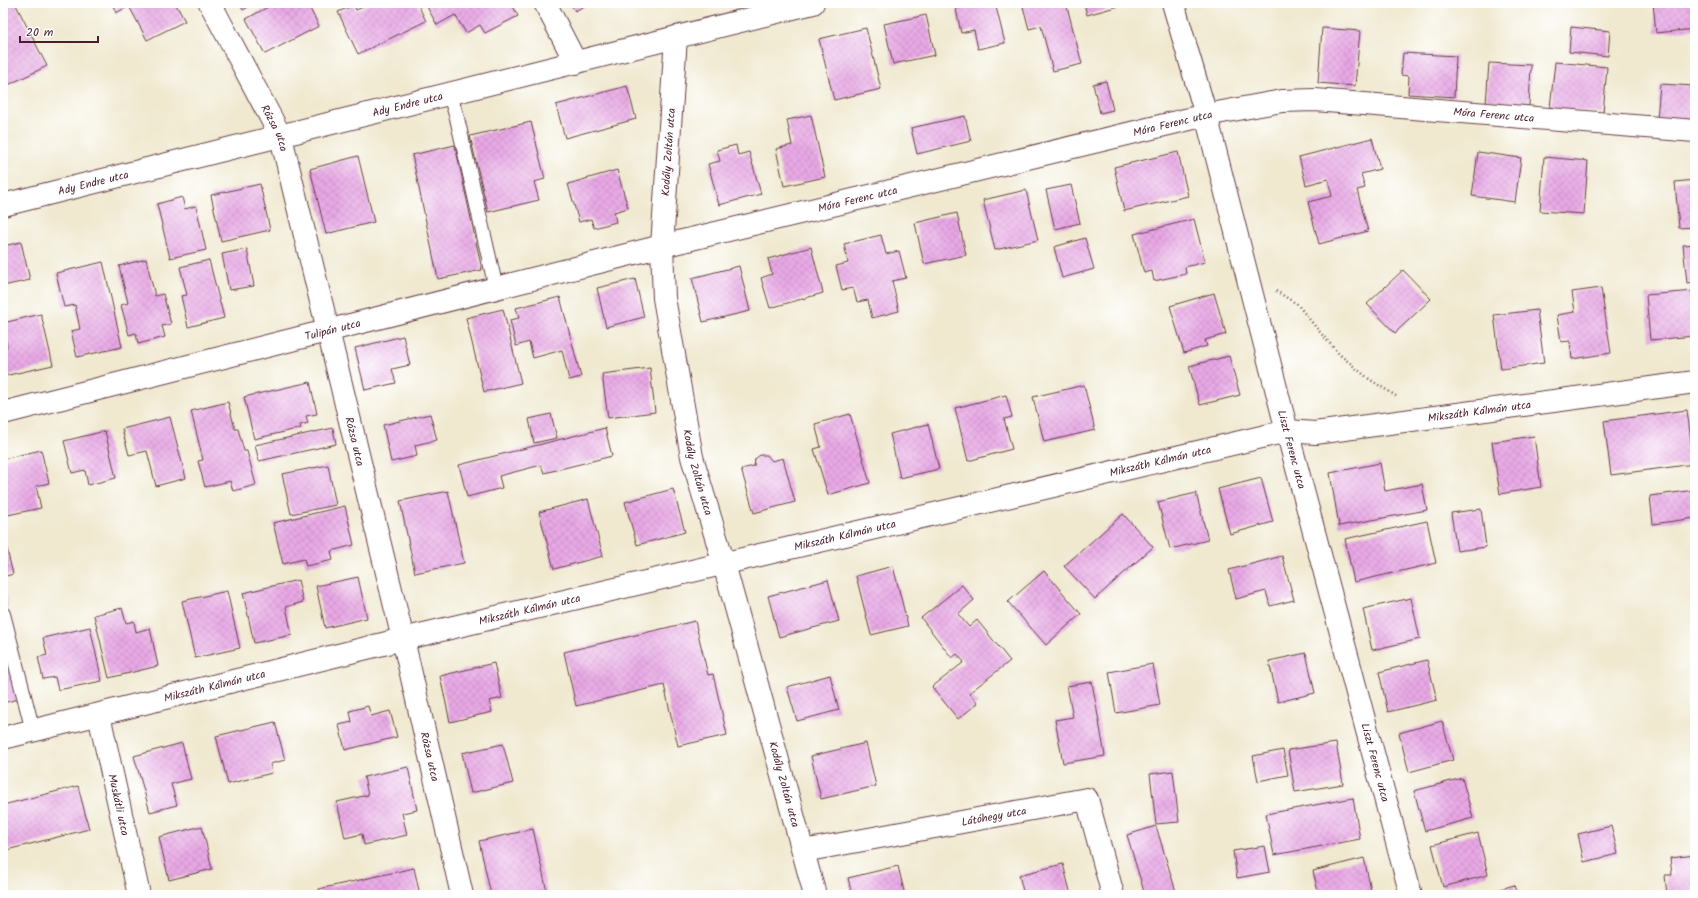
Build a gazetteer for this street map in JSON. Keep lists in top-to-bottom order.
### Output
{
  "streets": {
    "street": [
      "Ady Endre utca",
      "Móra Ferenc utca",
      "Rózsa utca",
      "Kodály Zoltán utca",
      "Tulipán utca",
      "Mikszáth Kálmán utca",
      "Liszt Ferenc utca",
      "Muskátli utca",
      "Látóhegy utca"
    ]
  },
  "crossings": [
    ["Ady Endre utca", "Rózsa utca"],
    ["Ady Endre utca", "Kodály Zoltán utca"],
    ["Móra Ferenc utca", "Kodály Zoltán utca"],
    ["Móra Ferenc utca", "Tulipán utca"],
    ["Móra Ferenc utca", "Liszt Ferenc utca"],
    ["Rózsa utca", "Tulipán utca"],
    ["Rózsa utca", "Mikszáth Kálmán utca"],
    ["Kodály Zoltán utca", "Tulipán utca"],
    ["Kodály Zoltán utca", "Mikszáth Kálmán utca"],
    ["Kodály Zoltán utca", "Látóhegy utca"],
    ["Mikszáth Kálmán utca", "Liszt Ferenc utca"],
    ["Mikszáth Kálmán utca", "Muskátli utca"]
  ],
  "scale_bar": "20 m"
}
